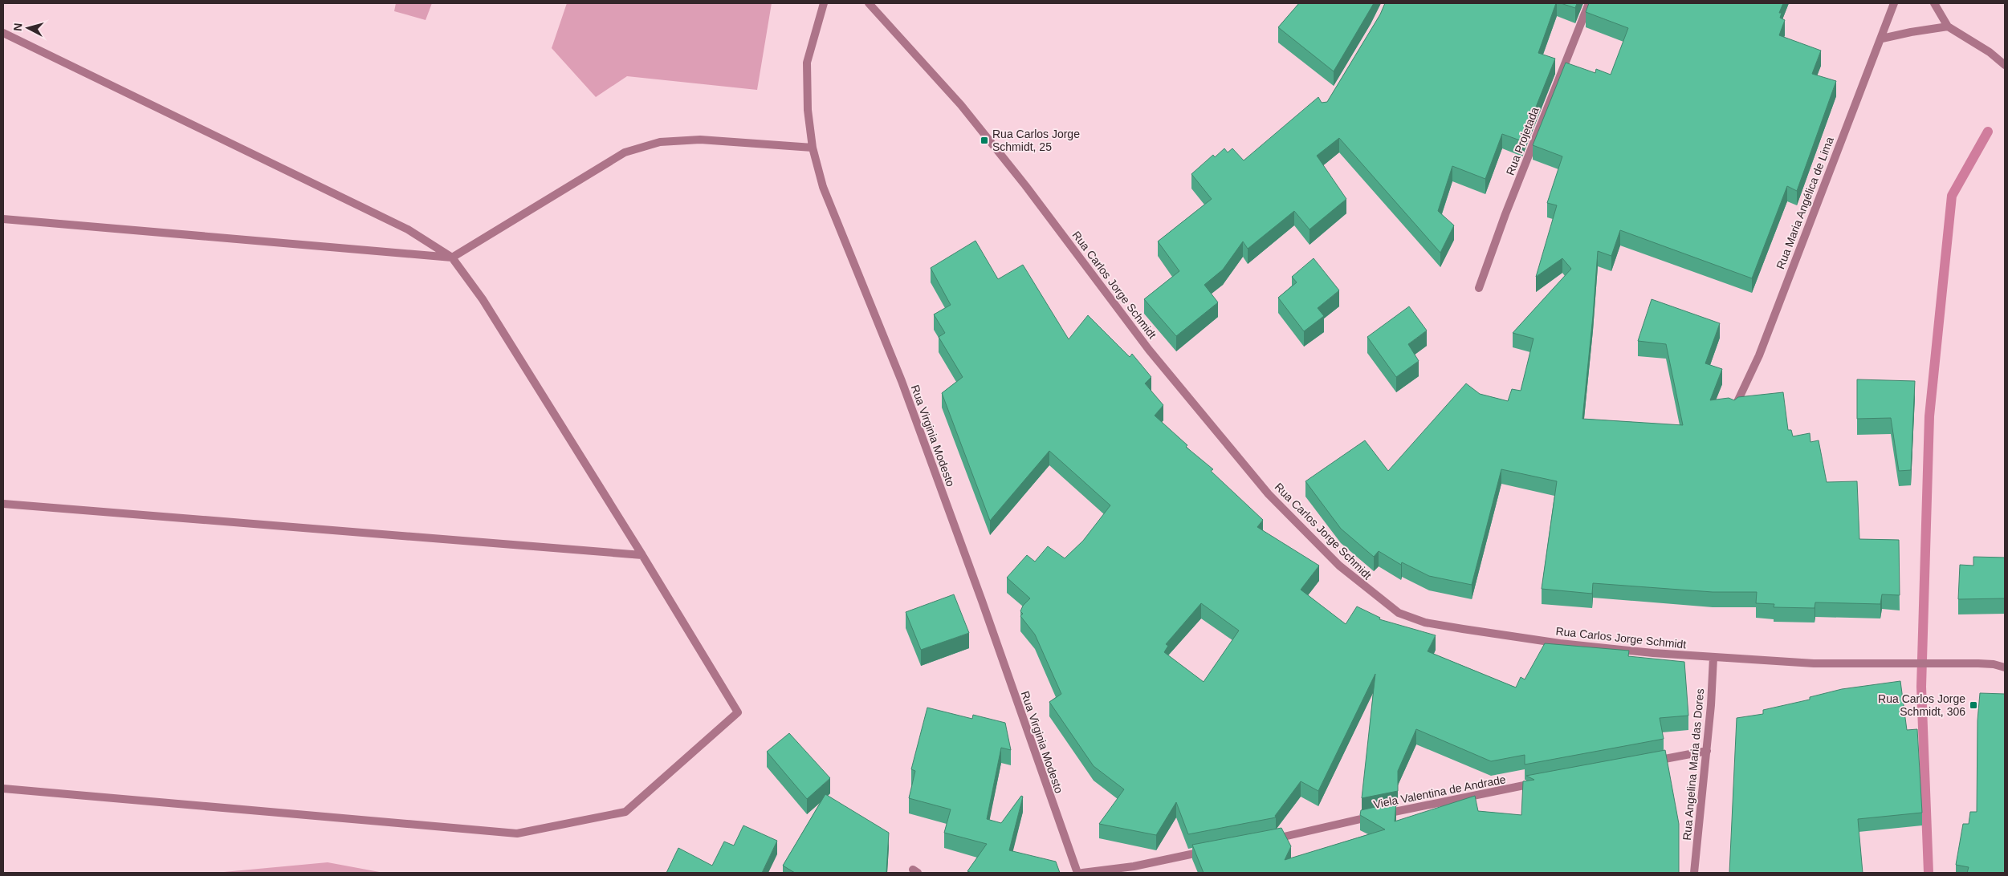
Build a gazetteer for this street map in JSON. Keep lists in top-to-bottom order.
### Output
{
  "streets": {
    "street": [
      "Rua Projetada",
      "Rua Maria Angélica de Lima",
      "Rua Carlos Jorge Schmidt",
      "Rua Virginia Modesto",
      "Rua Angelina Maria das Dores",
      "Viela Valentina de Andrade"
    ]
  },
  "crossings": [
    ["Rua Carlos Jorge Schmidt", "Rua Angelina Maria das Dores"]
  ],
  "places": {
    "transit": ["Rua Carlos Jorge Schmidt, 25", "Rua Carlos Jorge Schmidt, 306"]
  },
  "north": "left"
}
